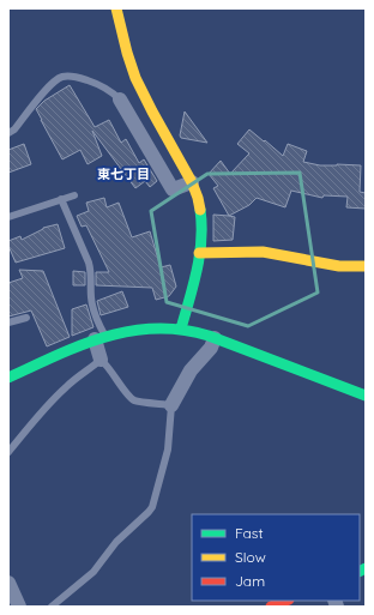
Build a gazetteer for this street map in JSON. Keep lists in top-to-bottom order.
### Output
{
  "districts": ["東七丁目"],
  "legend": ["Fast", "Slow", "Jam"]
}
